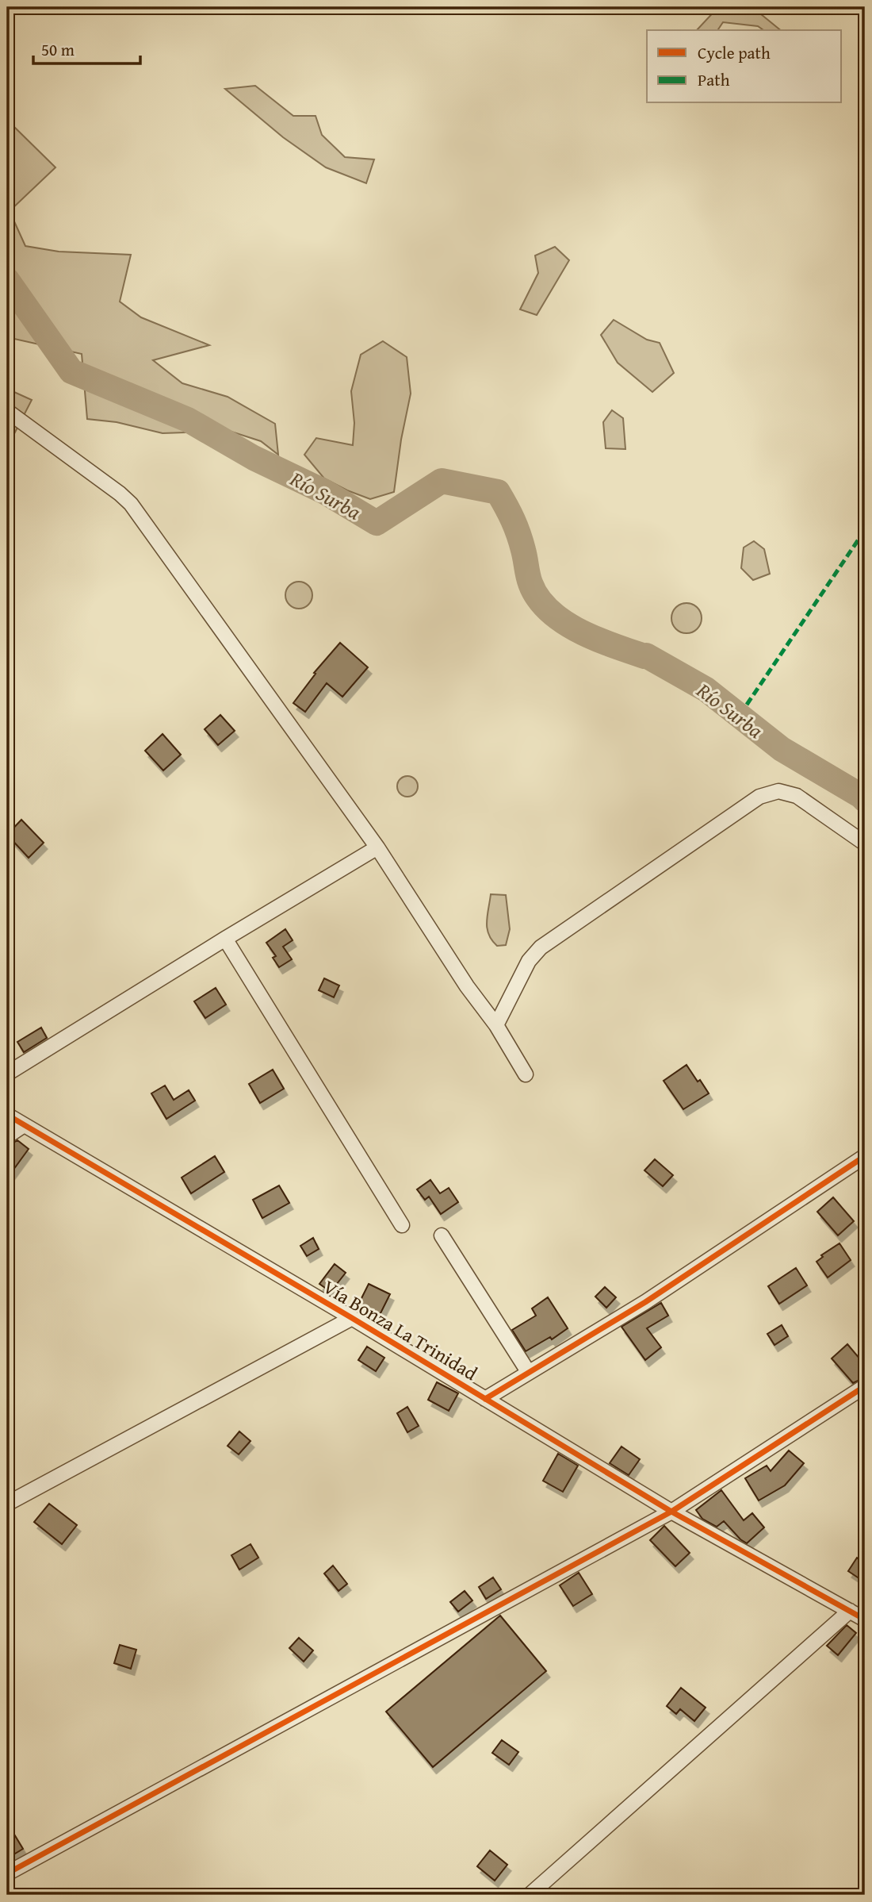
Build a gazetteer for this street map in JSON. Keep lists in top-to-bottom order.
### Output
{
  "streets": {
    "street": ["Vía Bonza La Trinidad"]
  },
  "water": ["Río Surba"],
  "legend": ["Cycle path", "Path"],
  "scale_bar": "50 m"
}
